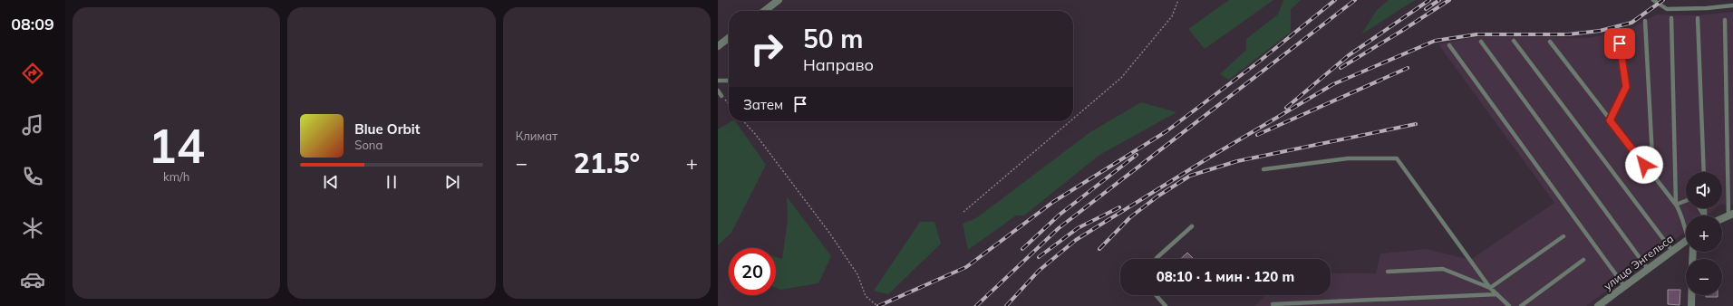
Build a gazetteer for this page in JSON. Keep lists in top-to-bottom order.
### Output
{
  "streets": {
    "street": ["улица Энгельса"]
  },
  "page": {
    "tabs": "08:09",
    "tile": [
      ["14", "km/h"],
      "Климат"
    ],
    "turn": ["50 m", "Направо"],
    "then": "Затем",
    "song": ["Blue Orbit", "Sona"],
    "heat": ["−", "21.5°", "+"],
    "map_buttons": ["+", "−"],
    "limit": "20",
    "trip": "08:10 · 1 мин · 120 m"
  }
}
